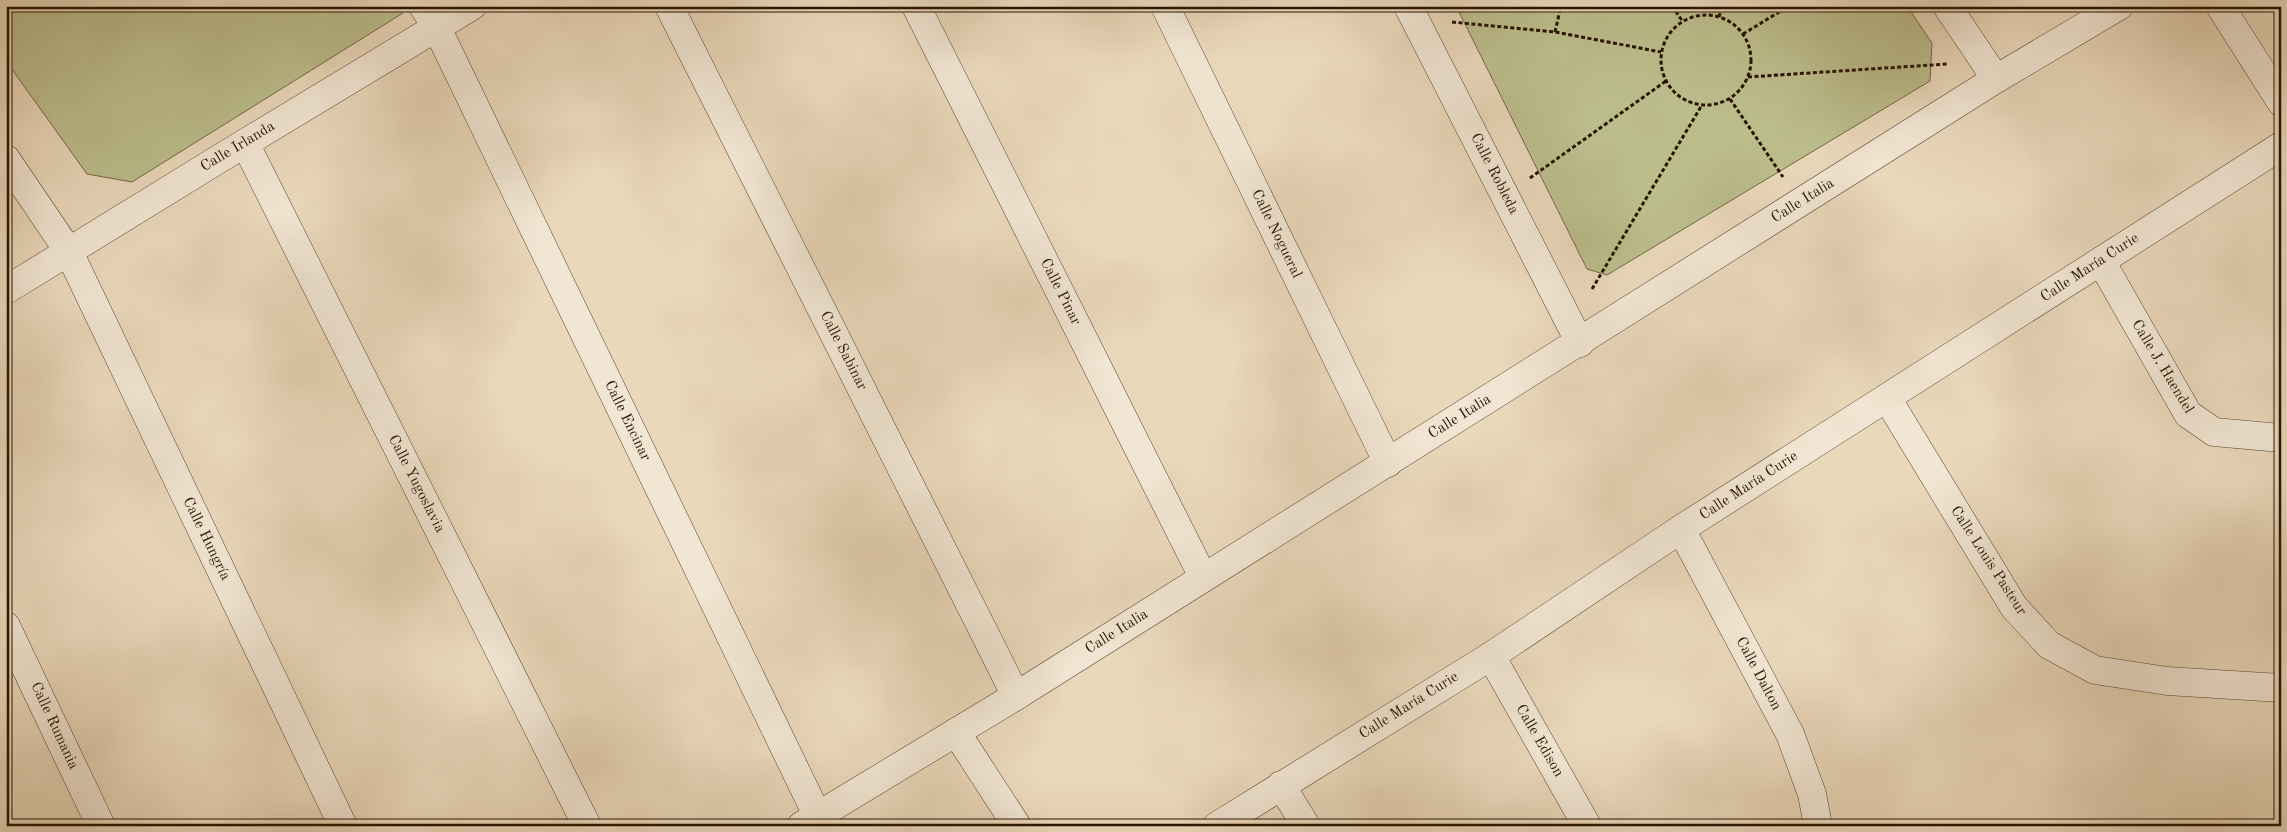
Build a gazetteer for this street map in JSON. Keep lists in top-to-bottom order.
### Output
{
  "streets": {
    "street": [
      "Calle Irlanda",
      "Calle Robleda",
      "Calle Italia",
      "Calle Nogueral",
      "Calle María Curie",
      "Calle Pinar",
      "Calle Sabinar",
      "Calle J. Haendel",
      "Calle Encinar",
      "Calle Yugoslavia",
      "Calle Hungría",
      "Calle Louis Pasteur",
      "Calle Dalton",
      "Calle Rumania",
      "Calle Edison"
    ]
  },
  "crossings": [
    ["Calle Irlanda", "Calle Encinar"],
    ["Calle Irlanda", "Calle Yugoslavia"],
    ["Calle Irlanda", "Calle Hungría"],
    ["Calle Robleda", "Calle Italia"],
    ["Calle Italia", "Calle Nogueral"],
    ["Calle Italia", "Calle Pinar"],
    ["Calle Italia", "Calle Sabinar"],
    ["Calle Italia", "Calle Encinar"],
    ["Calle María Curie", "Calle J. Haendel"],
    ["Calle María Curie", "Calle Louis Pasteur"],
    ["Calle María Curie", "Calle Dalton"],
    ["Calle María Curie", "Calle Edison"]
  ]
}
